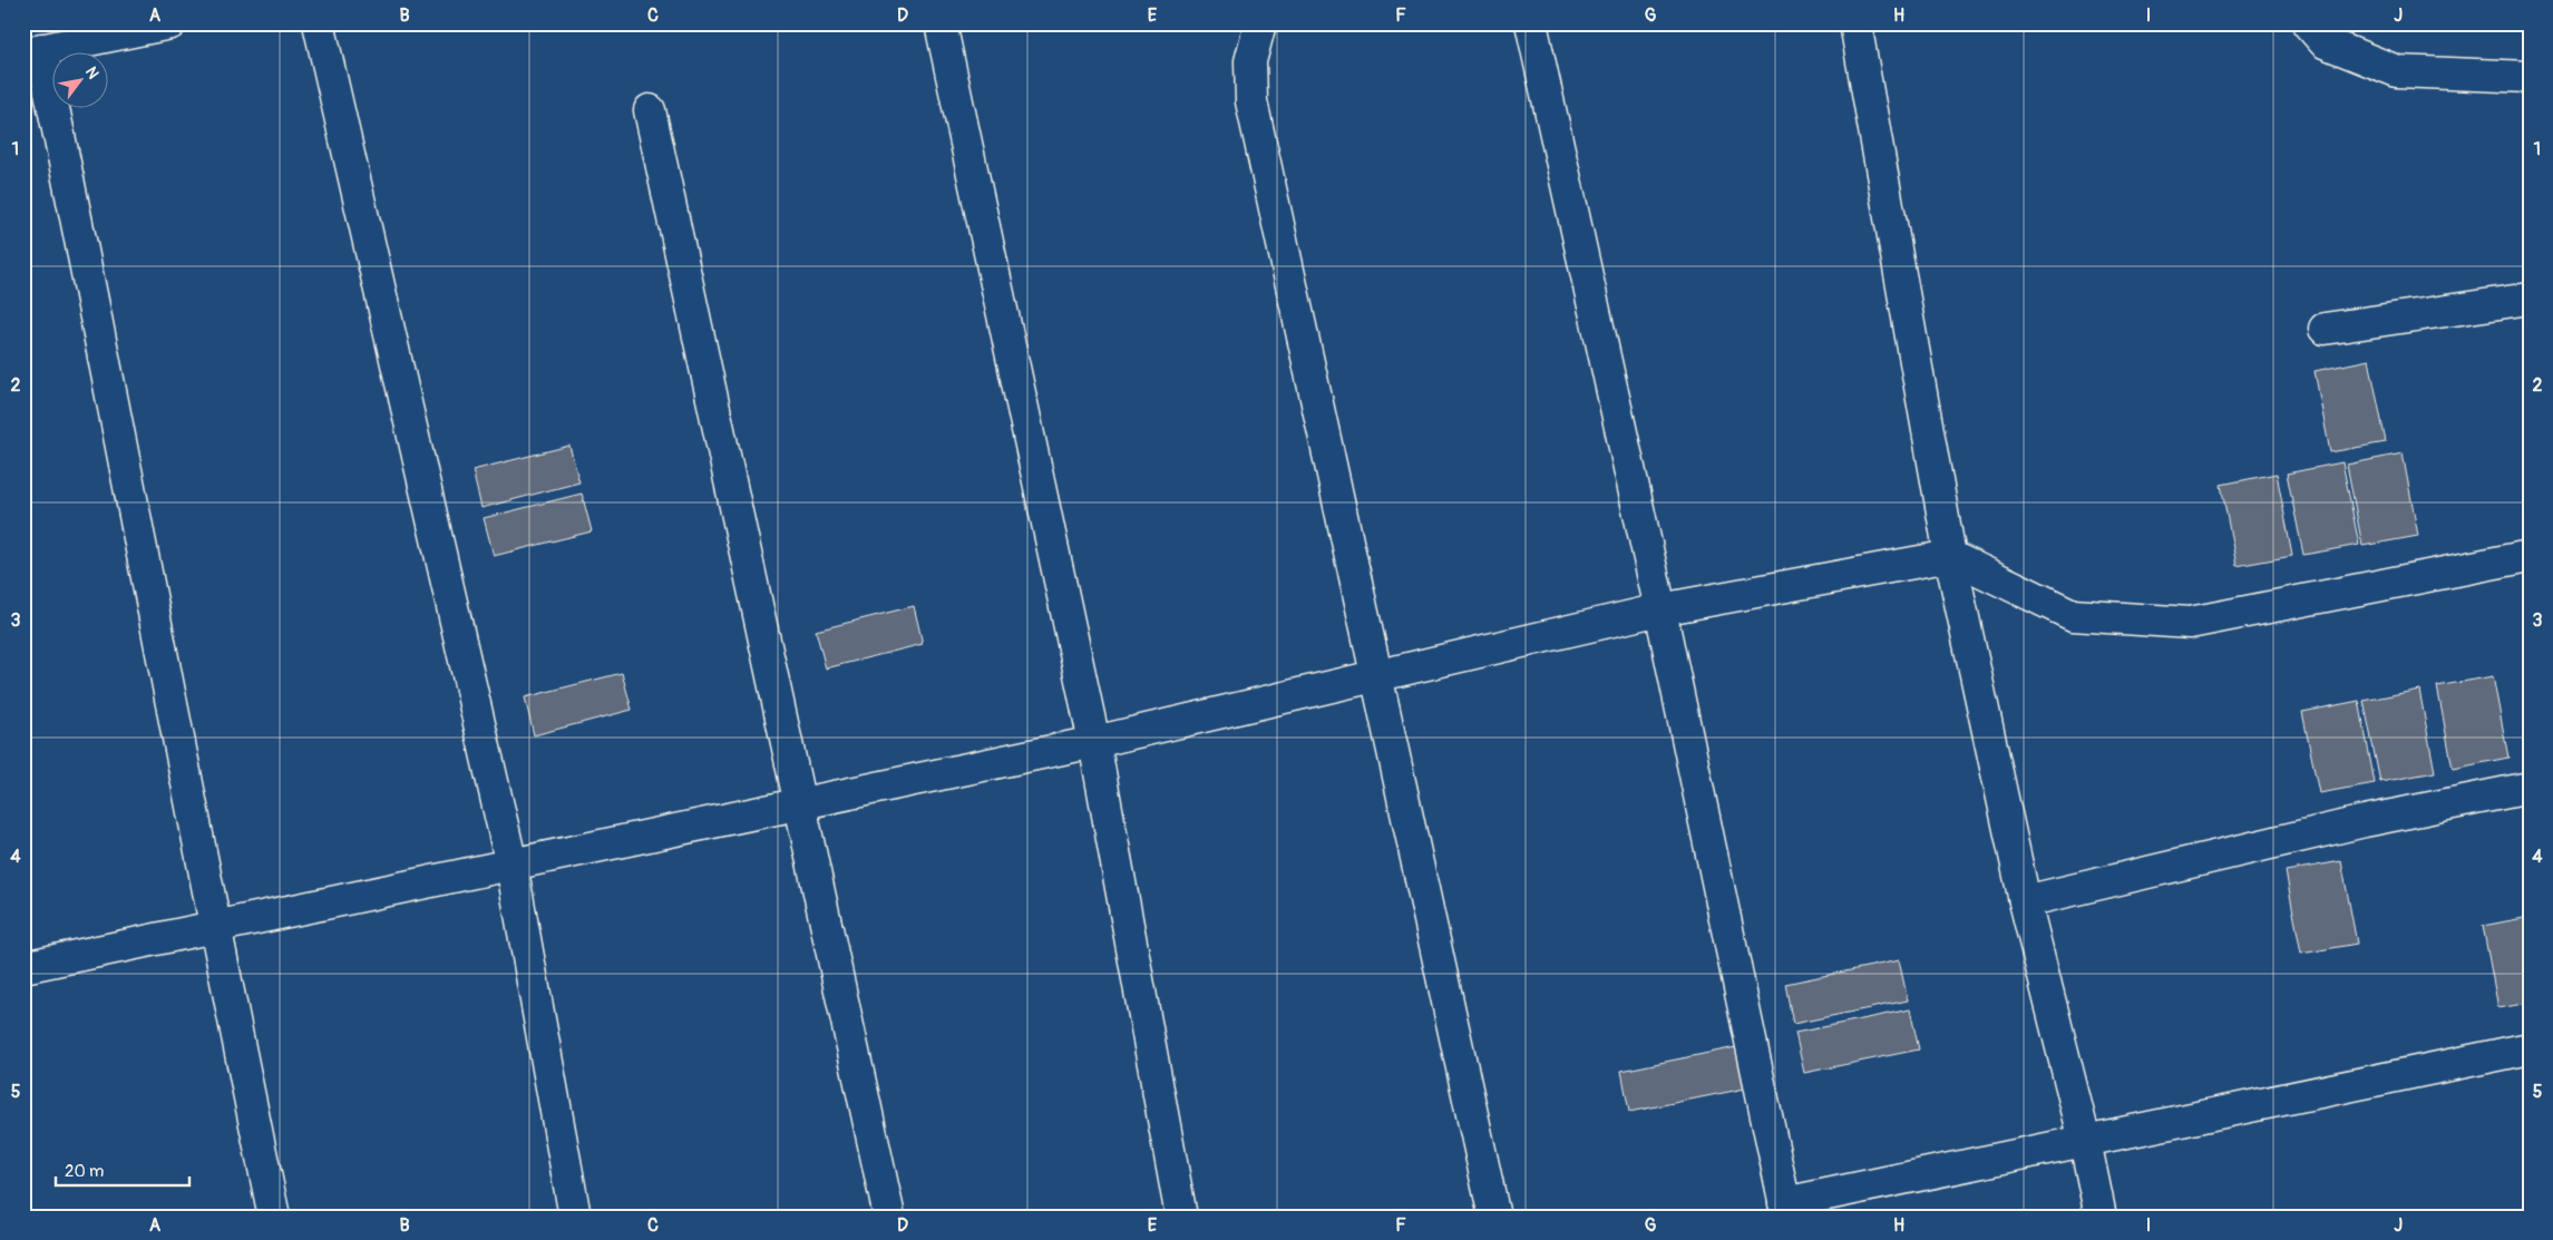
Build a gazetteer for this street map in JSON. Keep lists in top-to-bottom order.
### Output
{
  "scale_bar": "20 m",
  "north": "top right",
  "grid": {
    "columns": [
      "A",
      "B",
      "C",
      "D",
      "E",
      "F",
      "G",
      "H",
      "I",
      "J"
    ],
    "rows": [
      "1",
      "2",
      "3",
      "4",
      "5"
    ]
  }
}
